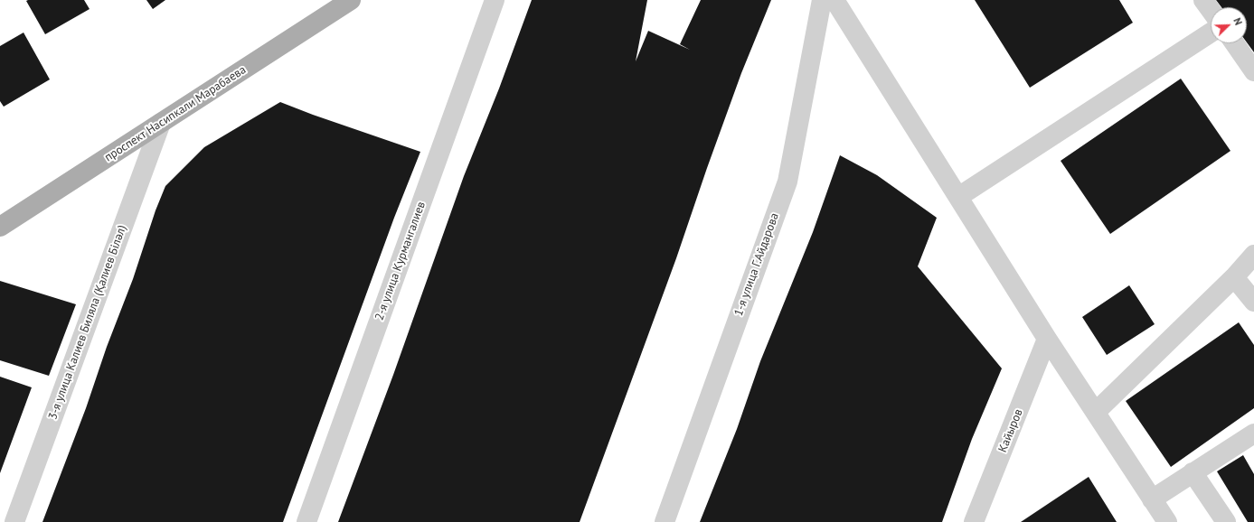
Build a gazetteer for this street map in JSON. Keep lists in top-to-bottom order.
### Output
{
  "streets": {
    "main road": ["проспект Насипкали Марабаева"],
    "street": [
      "2-я улица Курмангалиев",
      "1-я улица Г.Айдарова",
      "3-я улица Калиев Биляла (Қалиев Біләл)",
      "Кайыров"
    ]
  },
  "crossings": [
    ["проспект Насипкали Марабаева", "3-я улица Калиев Биляла (Қалиев Біләл)"]
  ],
  "north": "top right"
}
